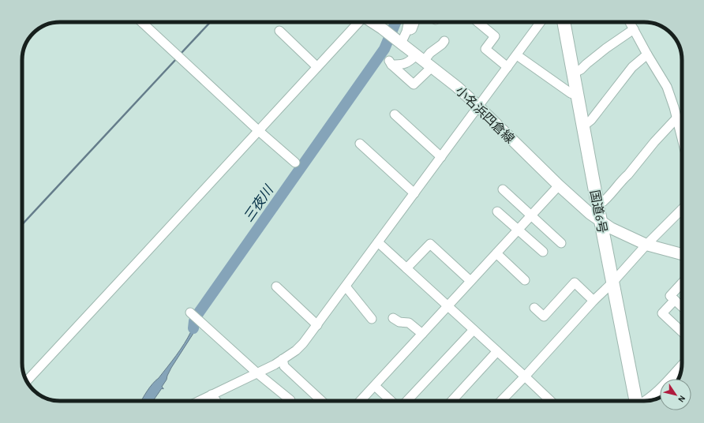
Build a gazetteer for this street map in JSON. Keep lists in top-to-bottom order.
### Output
{
  "streets": {
    "highway": ["国道6号"],
    "main road": ["小名浜四倉線"]
  },
  "crossings": [
    ["小名浜四倉線", "国道6号"]
  ],
  "water": ["三夜川"],
  "north": "bottom right"
}
